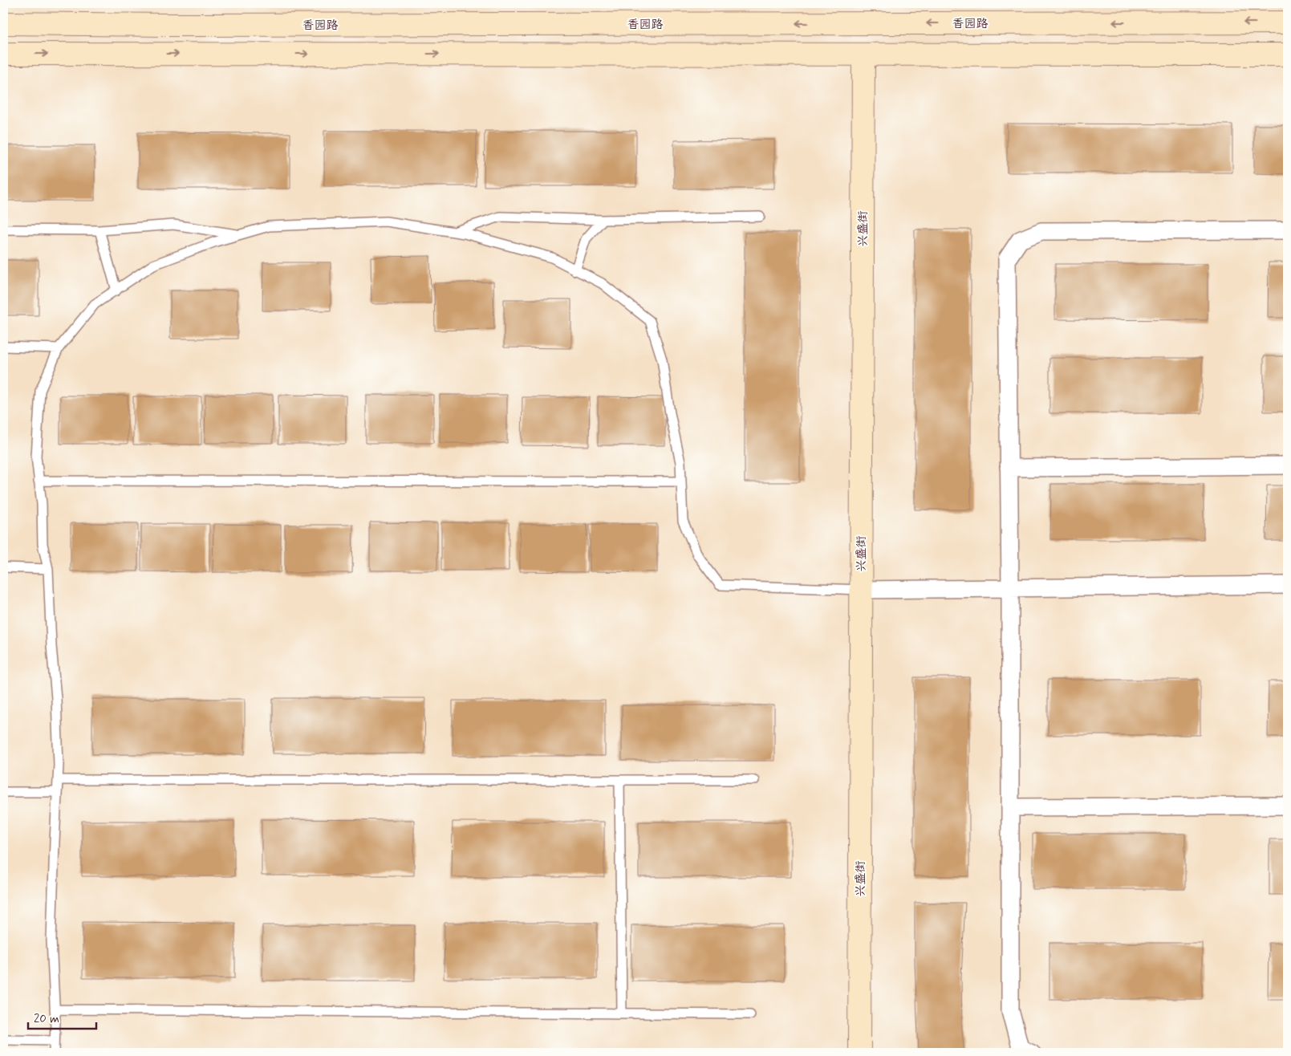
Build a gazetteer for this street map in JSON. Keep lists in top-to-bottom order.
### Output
{
  "streets": {
    "street": ["香园路", "兴盛街"]
  },
  "scale_bar": "20 m"
}
